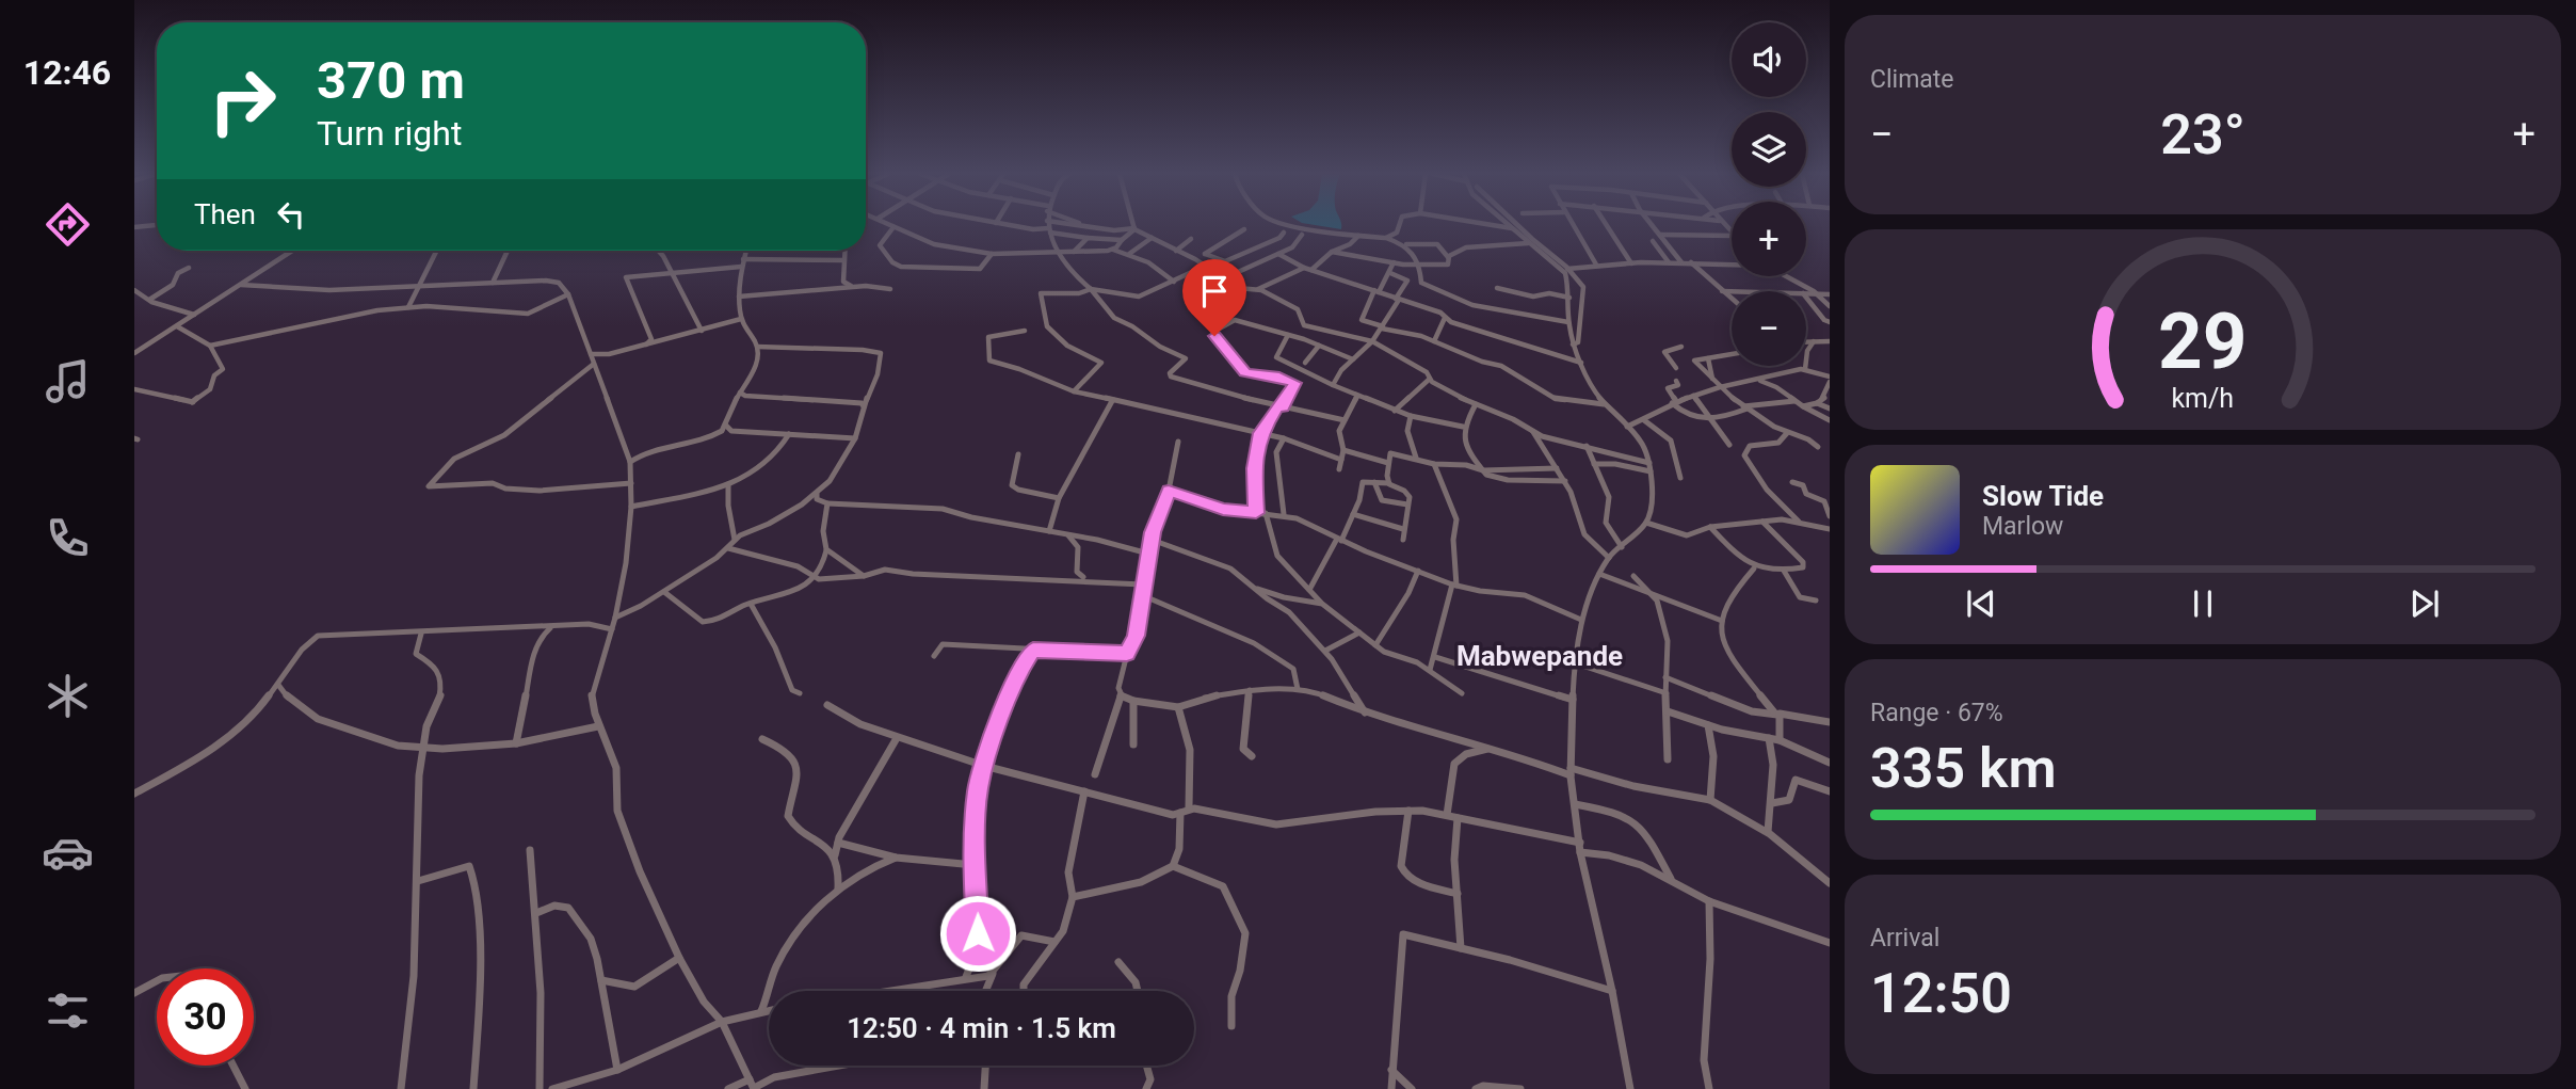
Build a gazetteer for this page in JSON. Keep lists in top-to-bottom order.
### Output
{
  "districts": ["Mabwepande"],
  "page": {
    "tabs": "12:46",
    "tile": [
      "Climate",
      ["Range · 67%", "335 km"],
      ["Arrival", "12:50"]
    ],
    "map_buttons": ["+", "−"],
    "turn": ["370 m", "Turn right"],
    "heat": ["−", "23°", "+"],
    "then": "Then",
    "song": ["Slow Tide", "Marlow"],
    "limit": "30",
    "trip": "12:50 · 4 min · 1.5 km",
    "gauge": ["29", "km/h"]
  }
}
